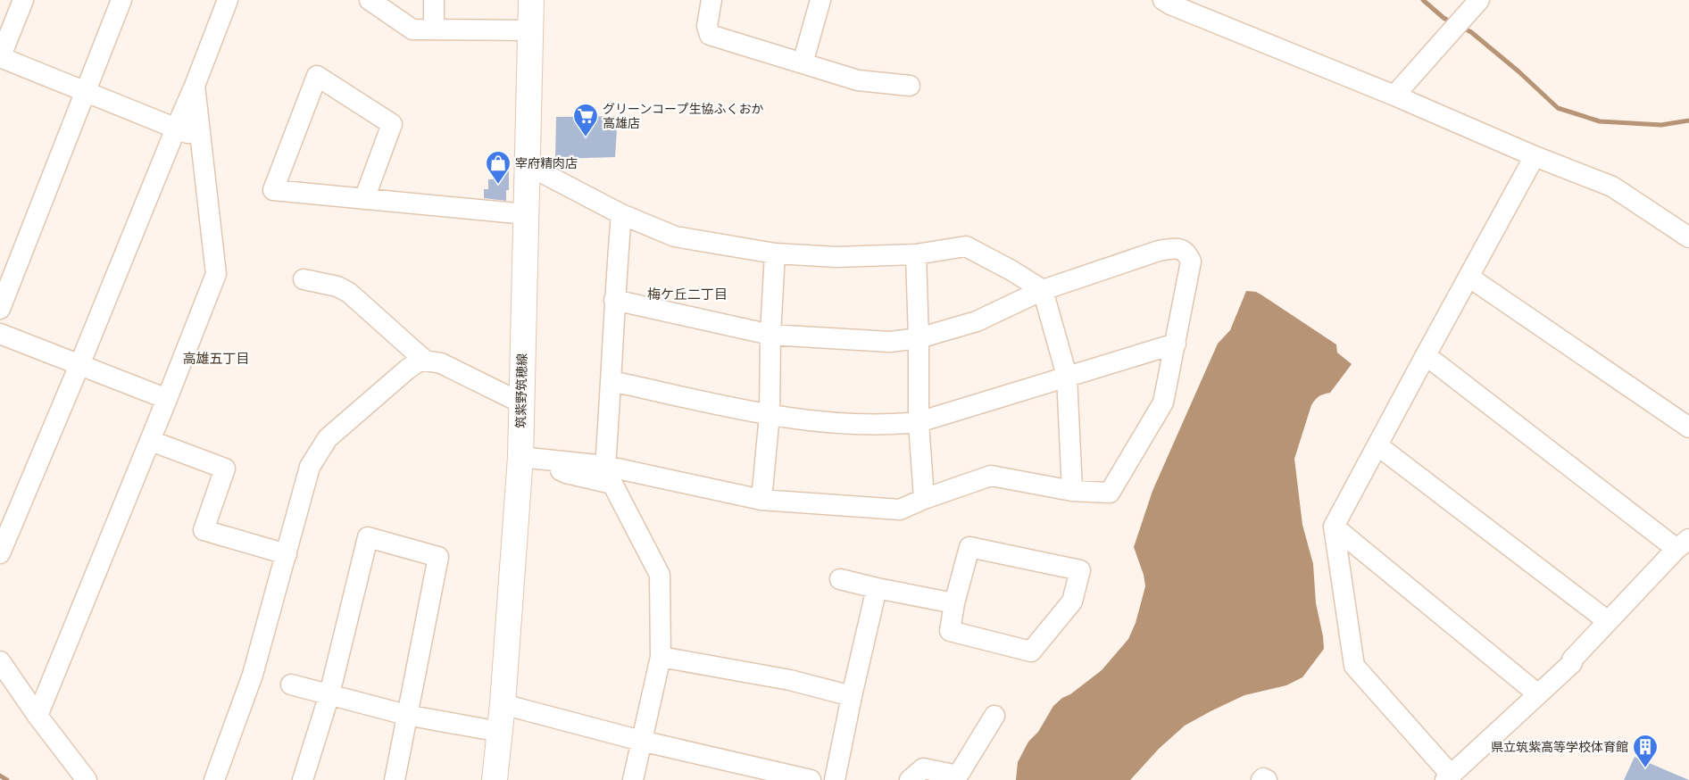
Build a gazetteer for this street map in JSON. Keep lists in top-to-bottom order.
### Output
{
  "streets": {
    "main road": ["筑紫野筑穂線"]
  },
  "districts": ["梅ケ丘二丁目", "高雄五丁目"],
  "places": {
    "supermarket": ["グリーンコープ生協ふくおか 高雄店"],
    "shop": ["宰府精肉店"],
    "building": ["県立筑紫高等学校体育館"]
  }
}
